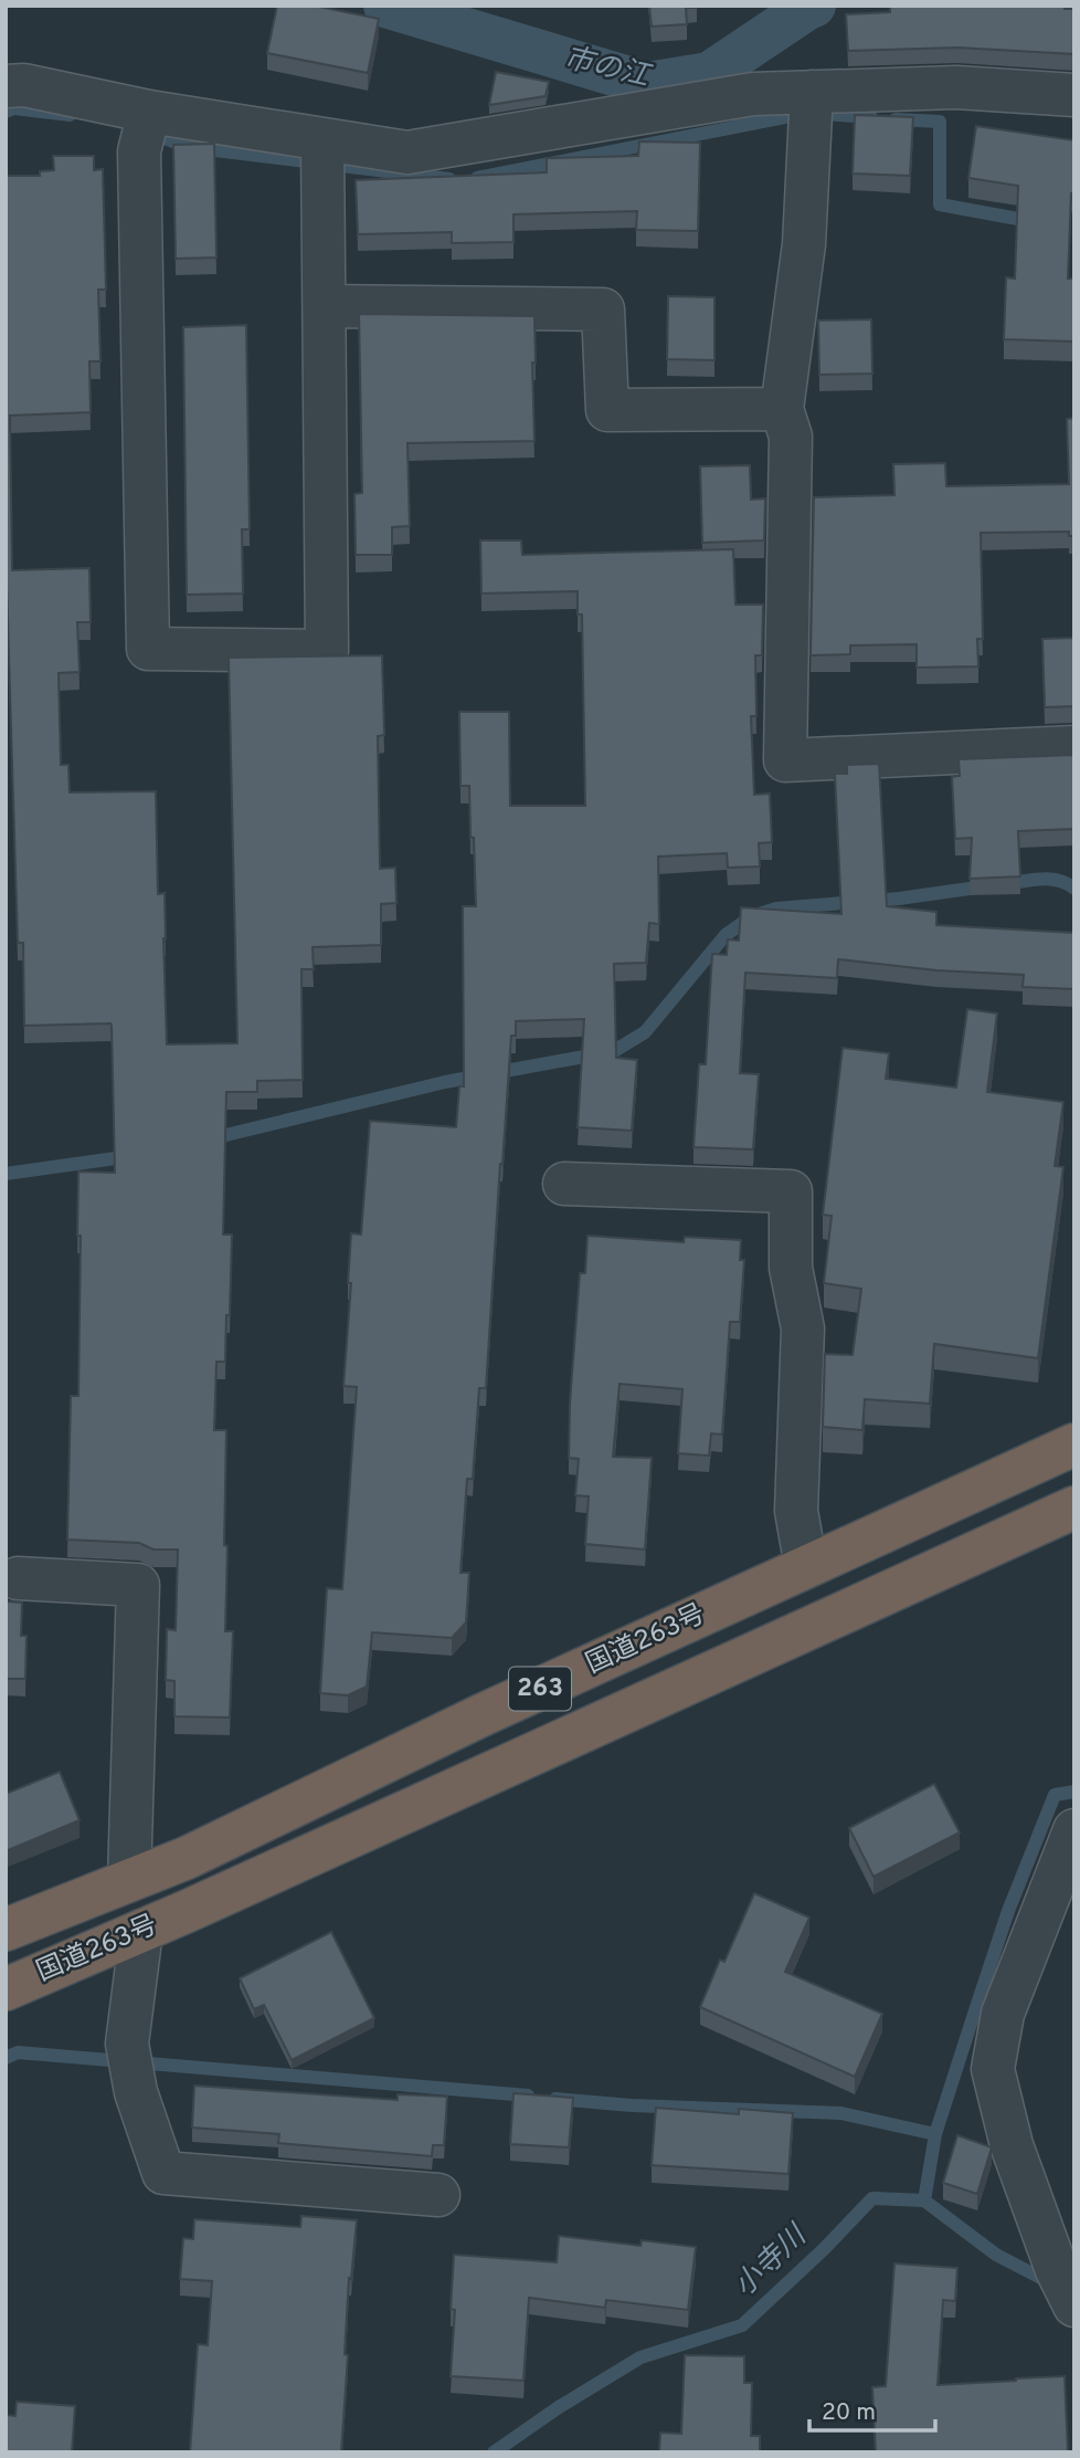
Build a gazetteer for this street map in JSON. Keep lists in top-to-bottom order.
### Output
{
  "streets": {
    "highway": ["国道263号", "263"]
  },
  "water": ["市の江", "小寺川"],
  "scale_bar": "20 m"
}
